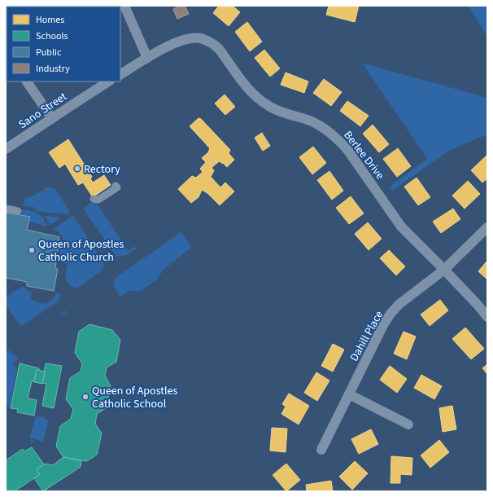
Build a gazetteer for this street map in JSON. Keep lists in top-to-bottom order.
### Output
{
  "streets": {
    "street": ["Sano Street", "Berlee Drive", "Dahill Place"]
  },
  "crossings": [
    ["Berlee Drive", "Dahill Place"]
  ],
  "places": ["Rectory", "Queen of Apostles Catholic Church", "Queen of Apostles Catholic School"],
  "legend": [
    "Homes",
    "Schools",
    "Public",
    "Industry"
  ]
}
